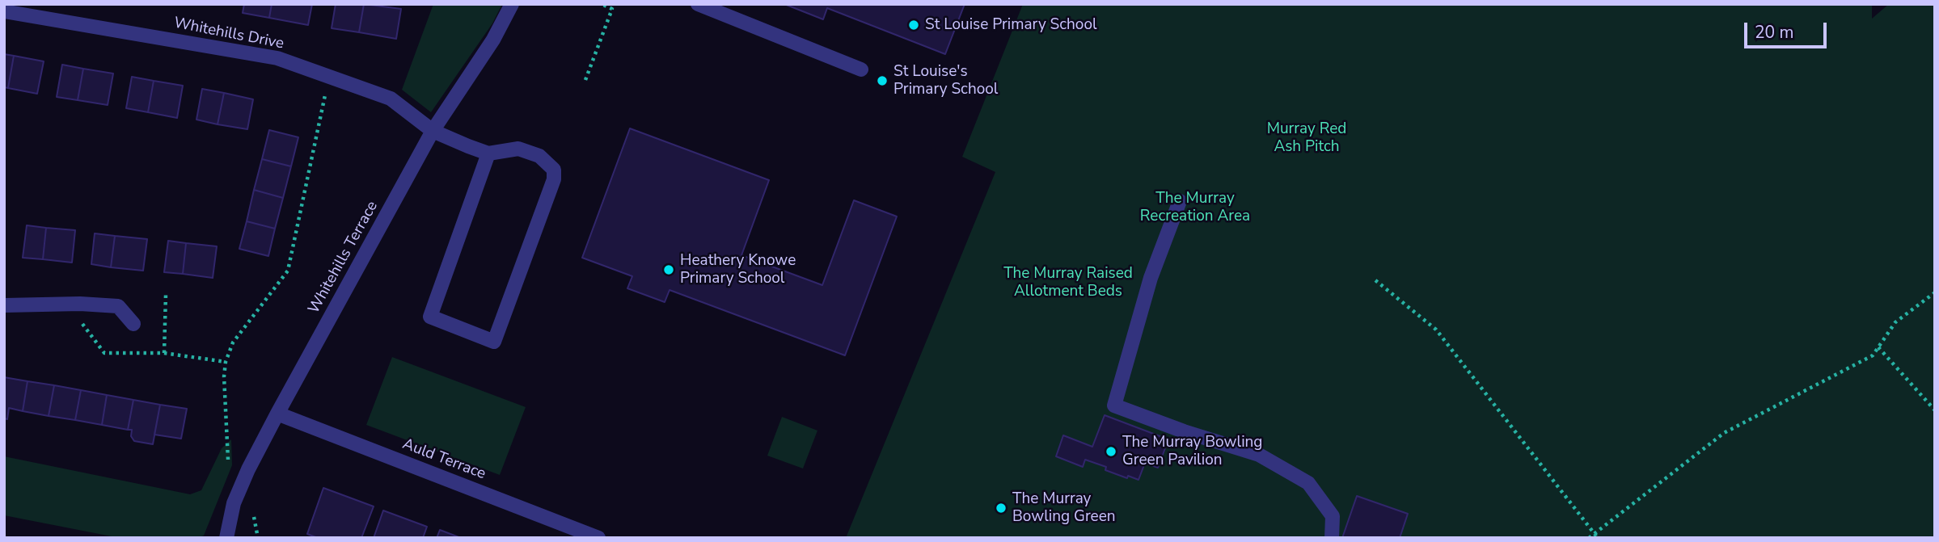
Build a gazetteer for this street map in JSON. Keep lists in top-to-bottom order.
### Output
{
  "streets": {
    "street": ["Whitehills Drive", "Whitehills Terrace", "Auld Terrace"]
  },
  "crossings": [
    ["Whitehills Drive", "Whitehills Terrace"],
    ["Whitehills Terrace", "Auld Terrace"]
  ],
  "parks": ["Murray Red Ash Pitch", "The Murray Recreation Area", "The Murray Raised Allotment Beds"],
  "places": [
    "St Louise Primary School",
    "St Louise's Primary School",
    "Heathery Knowe Primary School",
    "The Murray Bowling Green Pavilion",
    "The Murray Bowling Green"
  ],
  "scale_bar": "20 m"
}
